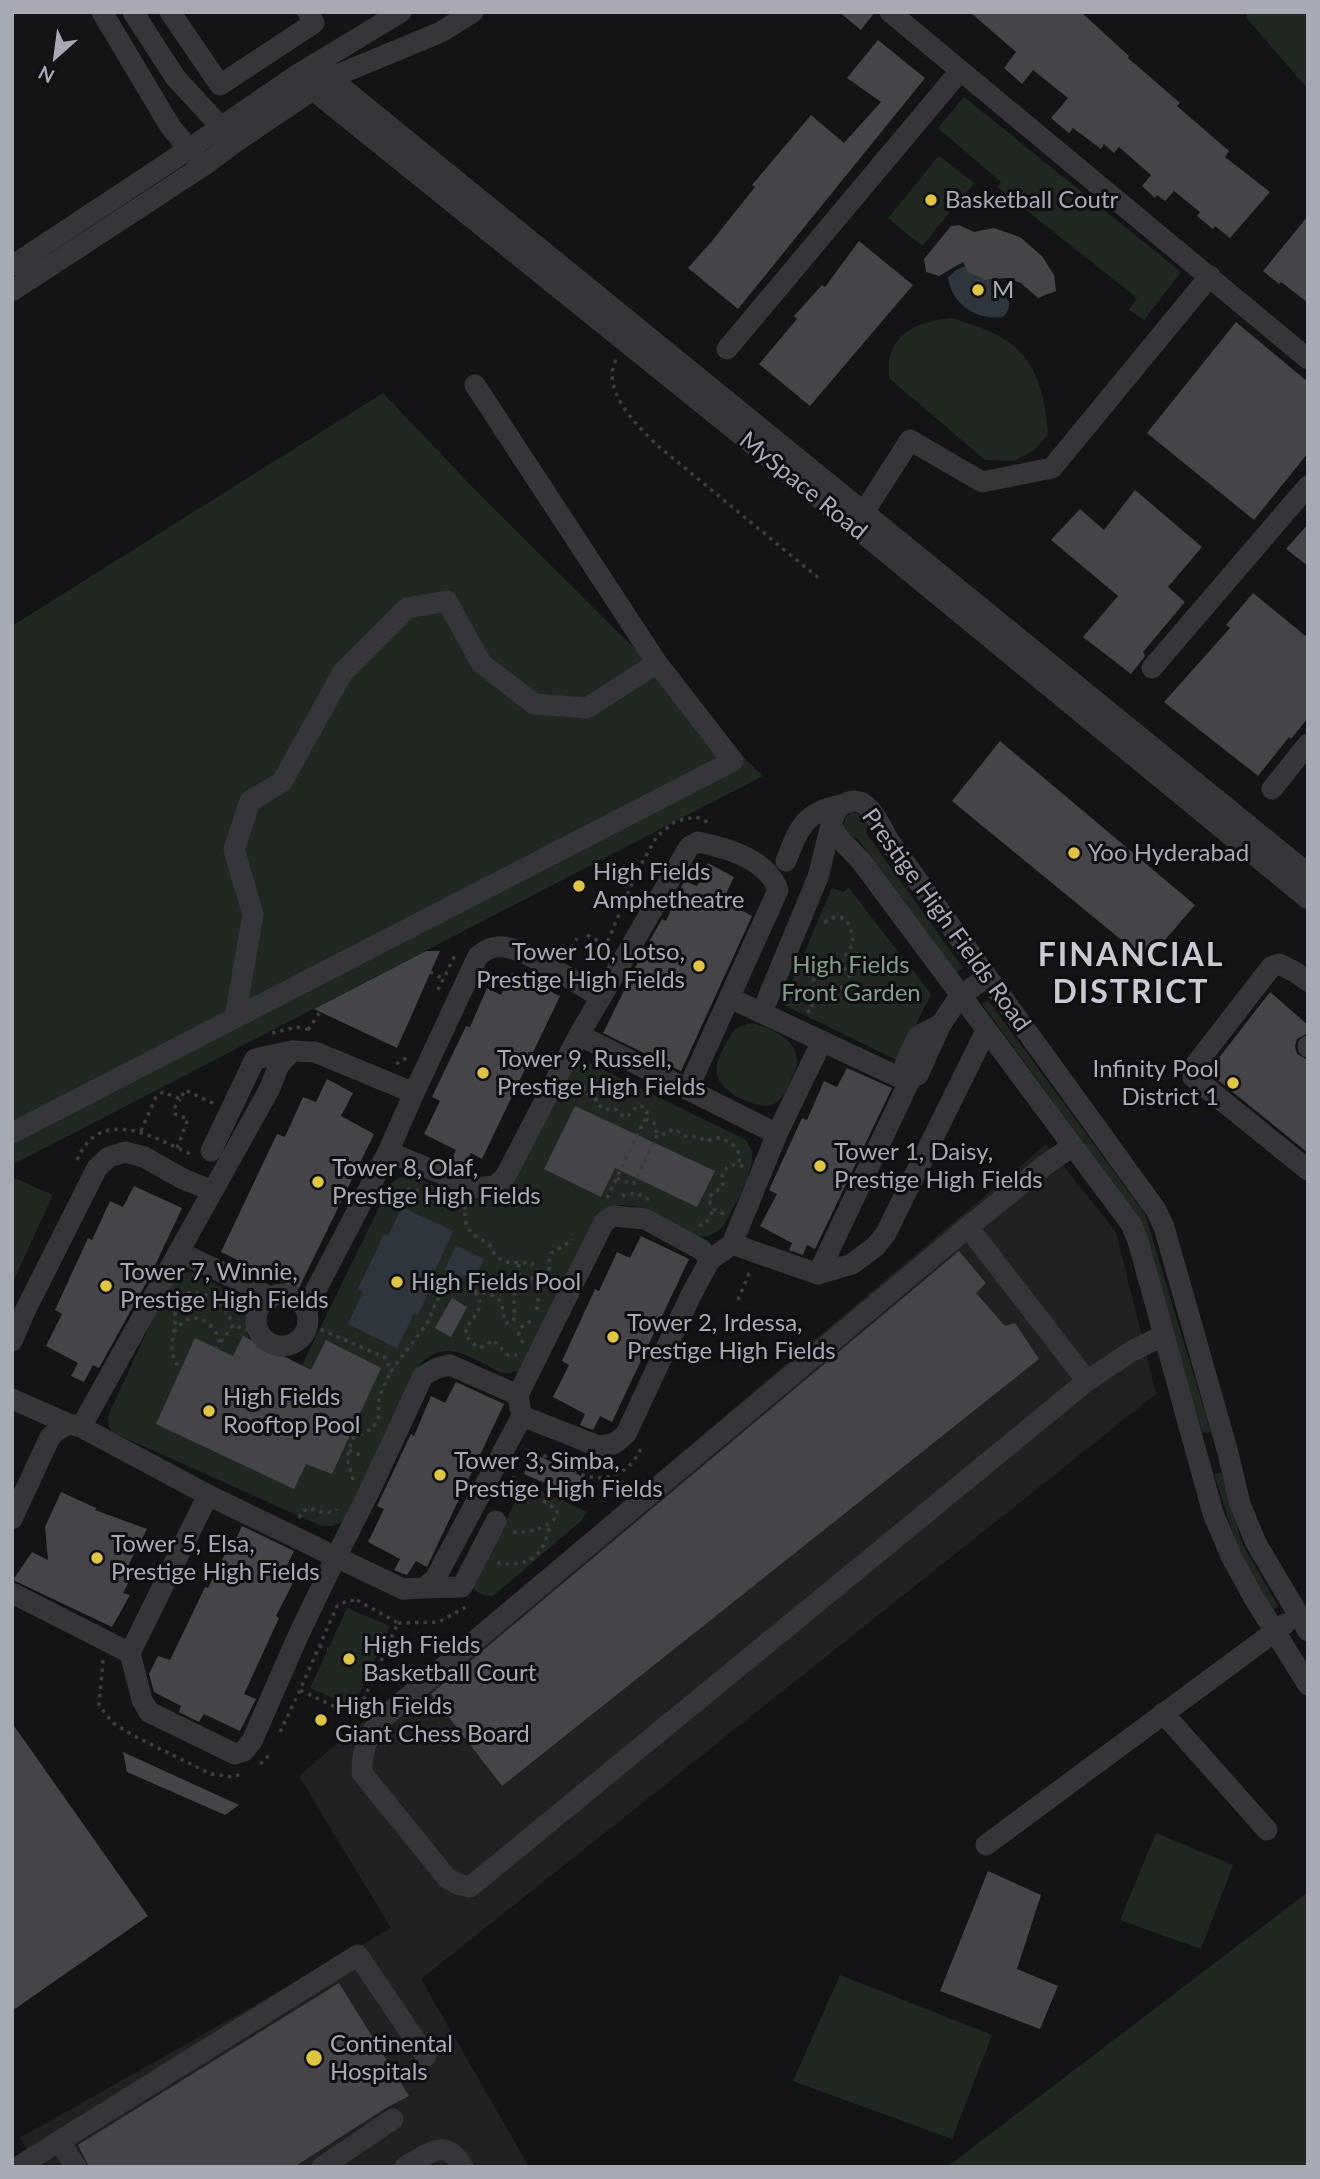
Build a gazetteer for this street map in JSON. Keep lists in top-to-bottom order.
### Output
{
  "streets": {
    "street": ["MySpace Road", "Prestige High Fields Road"]
  },
  "districts": ["FINANCIAL DISTRICT"],
  "parks": ["High Fields Front Garden"],
  "places": [
    "Basketball Coutr",
    "M",
    "Yoo Hyderabad",
    "High Fields Amphetheatre",
    "Tower 10, Lotso, Prestige High Fields",
    "Tower 9, Russell, Prestige High Fields",
    "Infinity Pool District 1",
    "Tower 1, Daisy, Prestige High Fields",
    "Tower 8, Olaf, Prestige High Fields",
    "High Fields Pool",
    "Tower 7, Winnie, Prestige High Fields",
    "Tower 2, Irdessa, Prestige High Fields",
    "High Fields Rooftop Pool",
    "Tower 3, Simba, Prestige High Fields",
    "Tower 5, Elsa, Prestige High Fields",
    "High Fields Basketball Court",
    "High Fields Giant Chess Board",
    "Continental Hospitals"
  ],
  "north": "bottom left"
}
